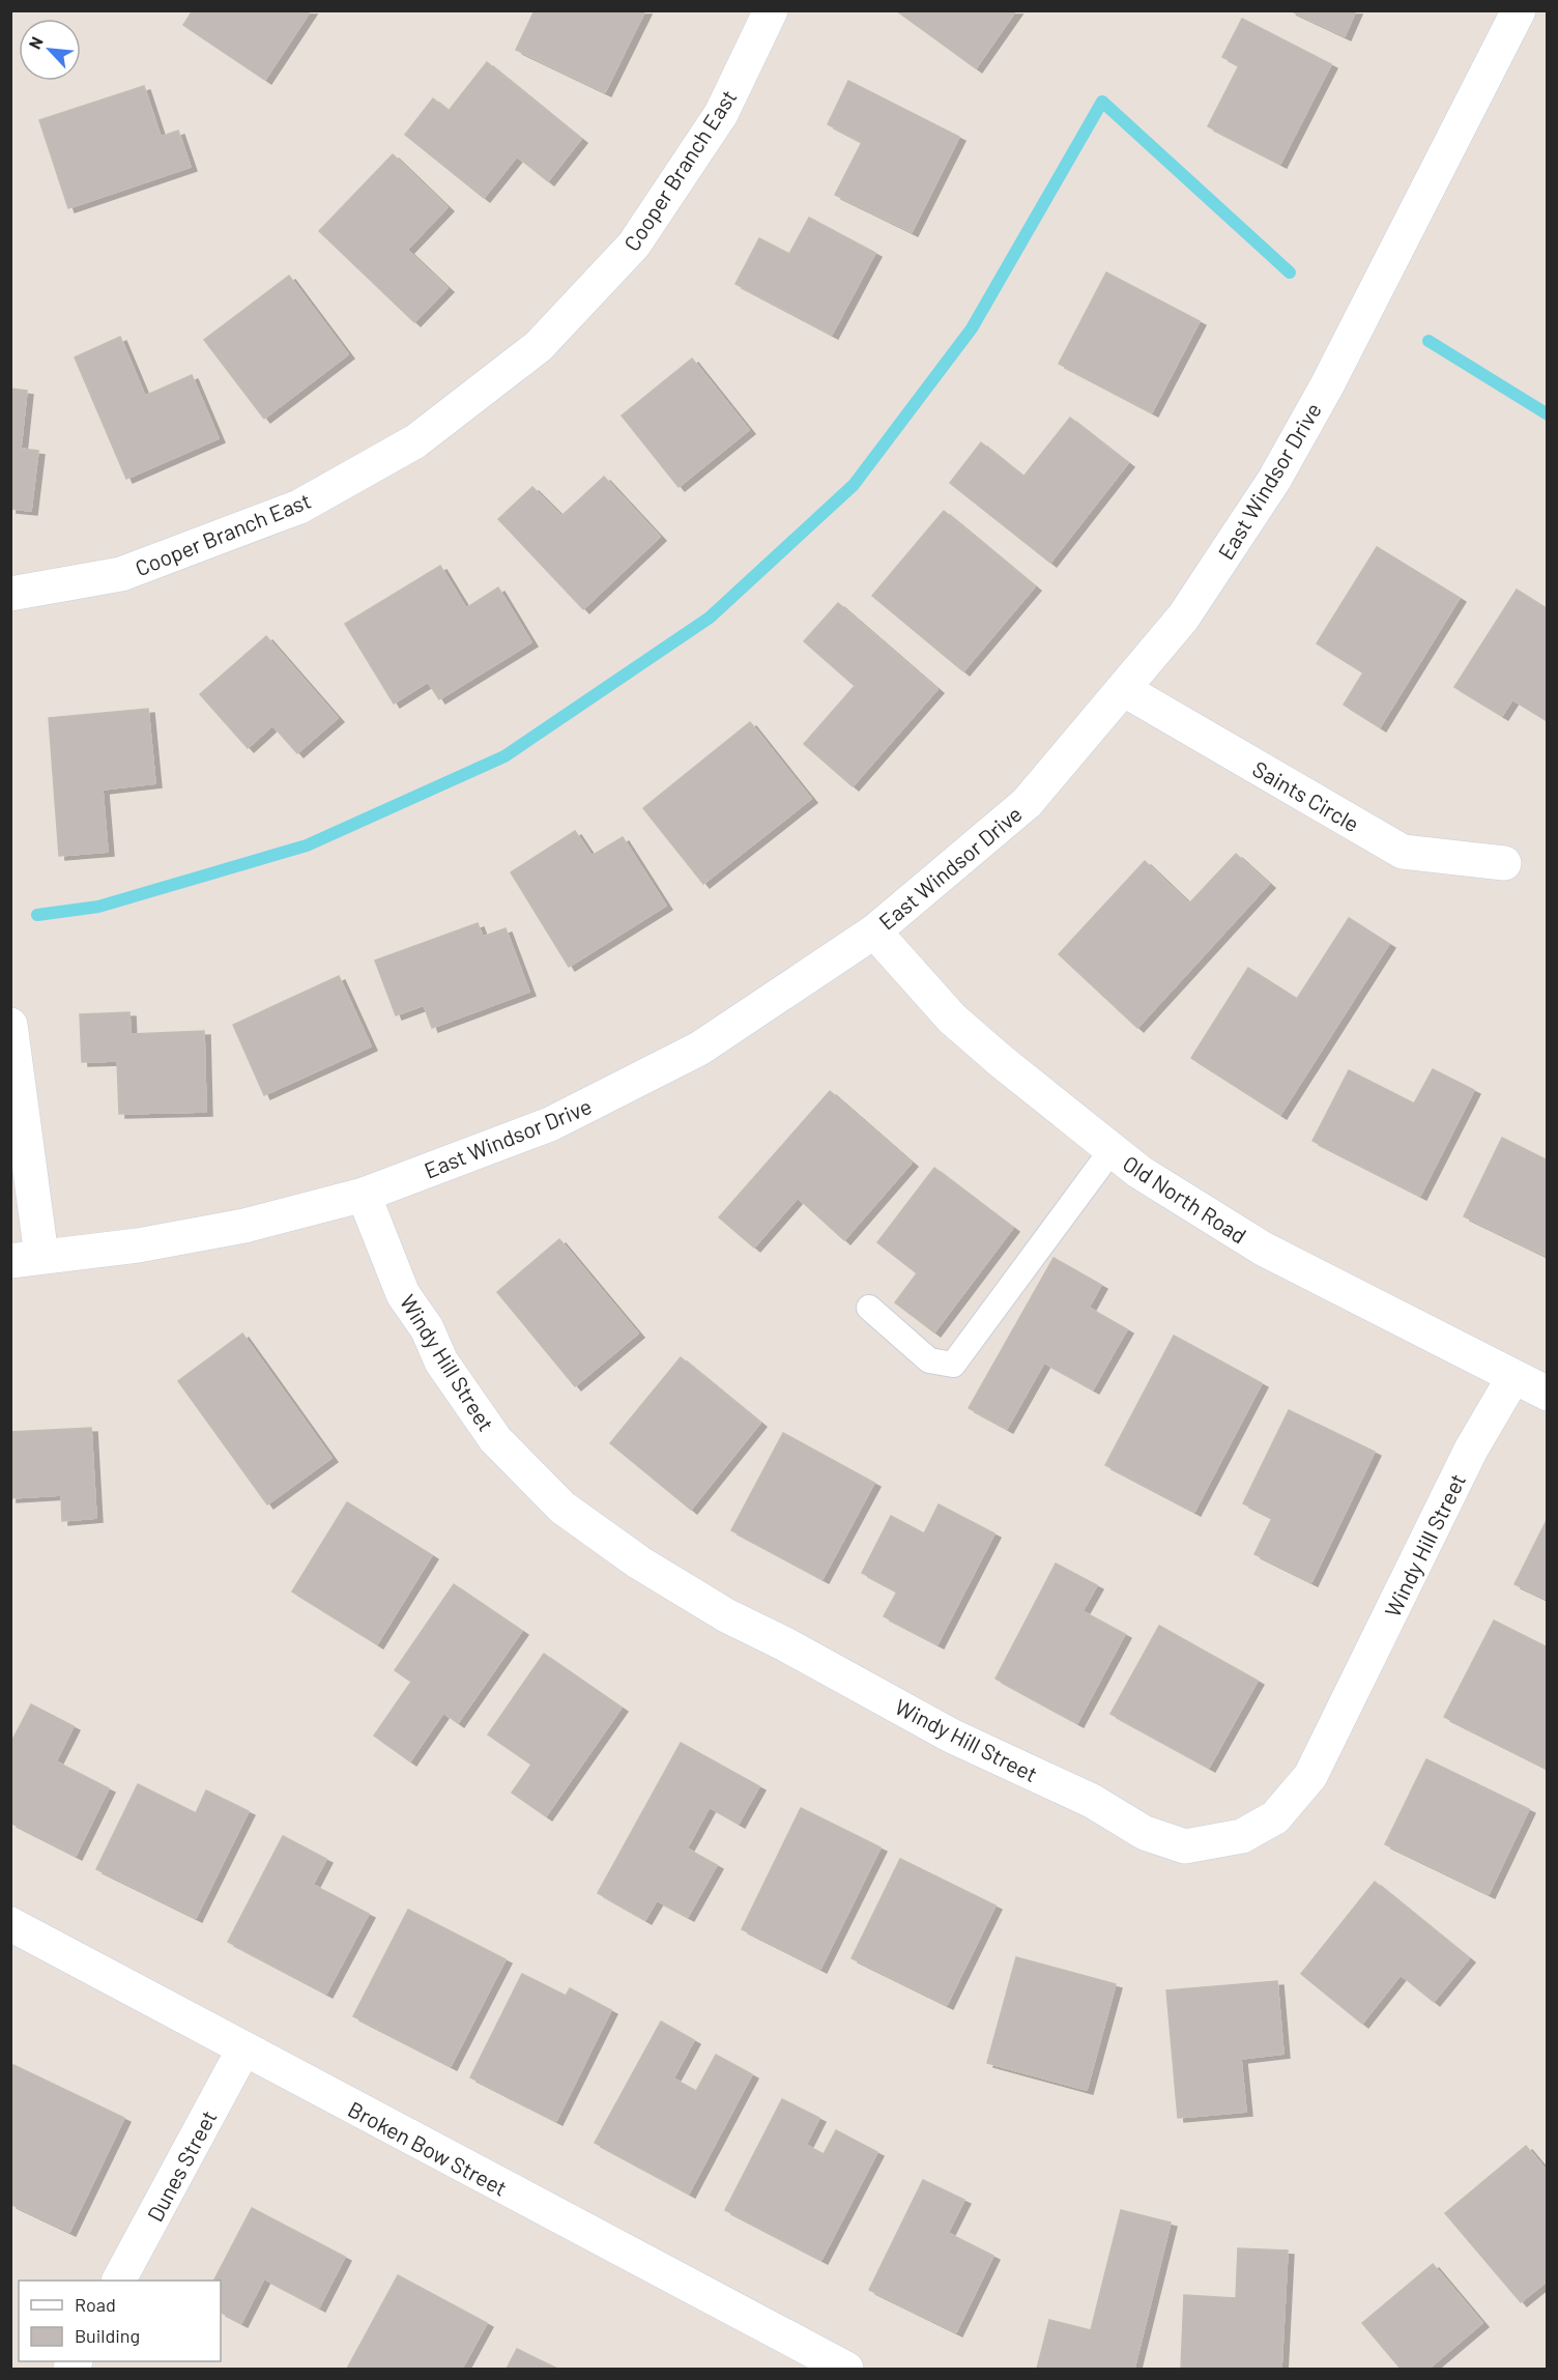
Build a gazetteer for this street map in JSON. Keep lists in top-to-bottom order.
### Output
{
  "streets": {
    "street": [
      "Cooper Branch East",
      "East Windsor Drive",
      "Saints Circle",
      "Old North Road",
      "Windy Hill Street",
      "Broken Bow Street",
      "Dunes Street"
    ]
  },
  "crossings": [
    ["East Windsor Drive", "Saints Circle"],
    ["East Windsor Drive", "Old North Road"],
    ["East Windsor Drive", "Windy Hill Street"],
    ["Old North Road", "Windy Hill Street"],
    ["Broken Bow Street", "Dunes Street"]
  ],
  "legend": ["Road", "Building"],
  "north": "top left"
}
